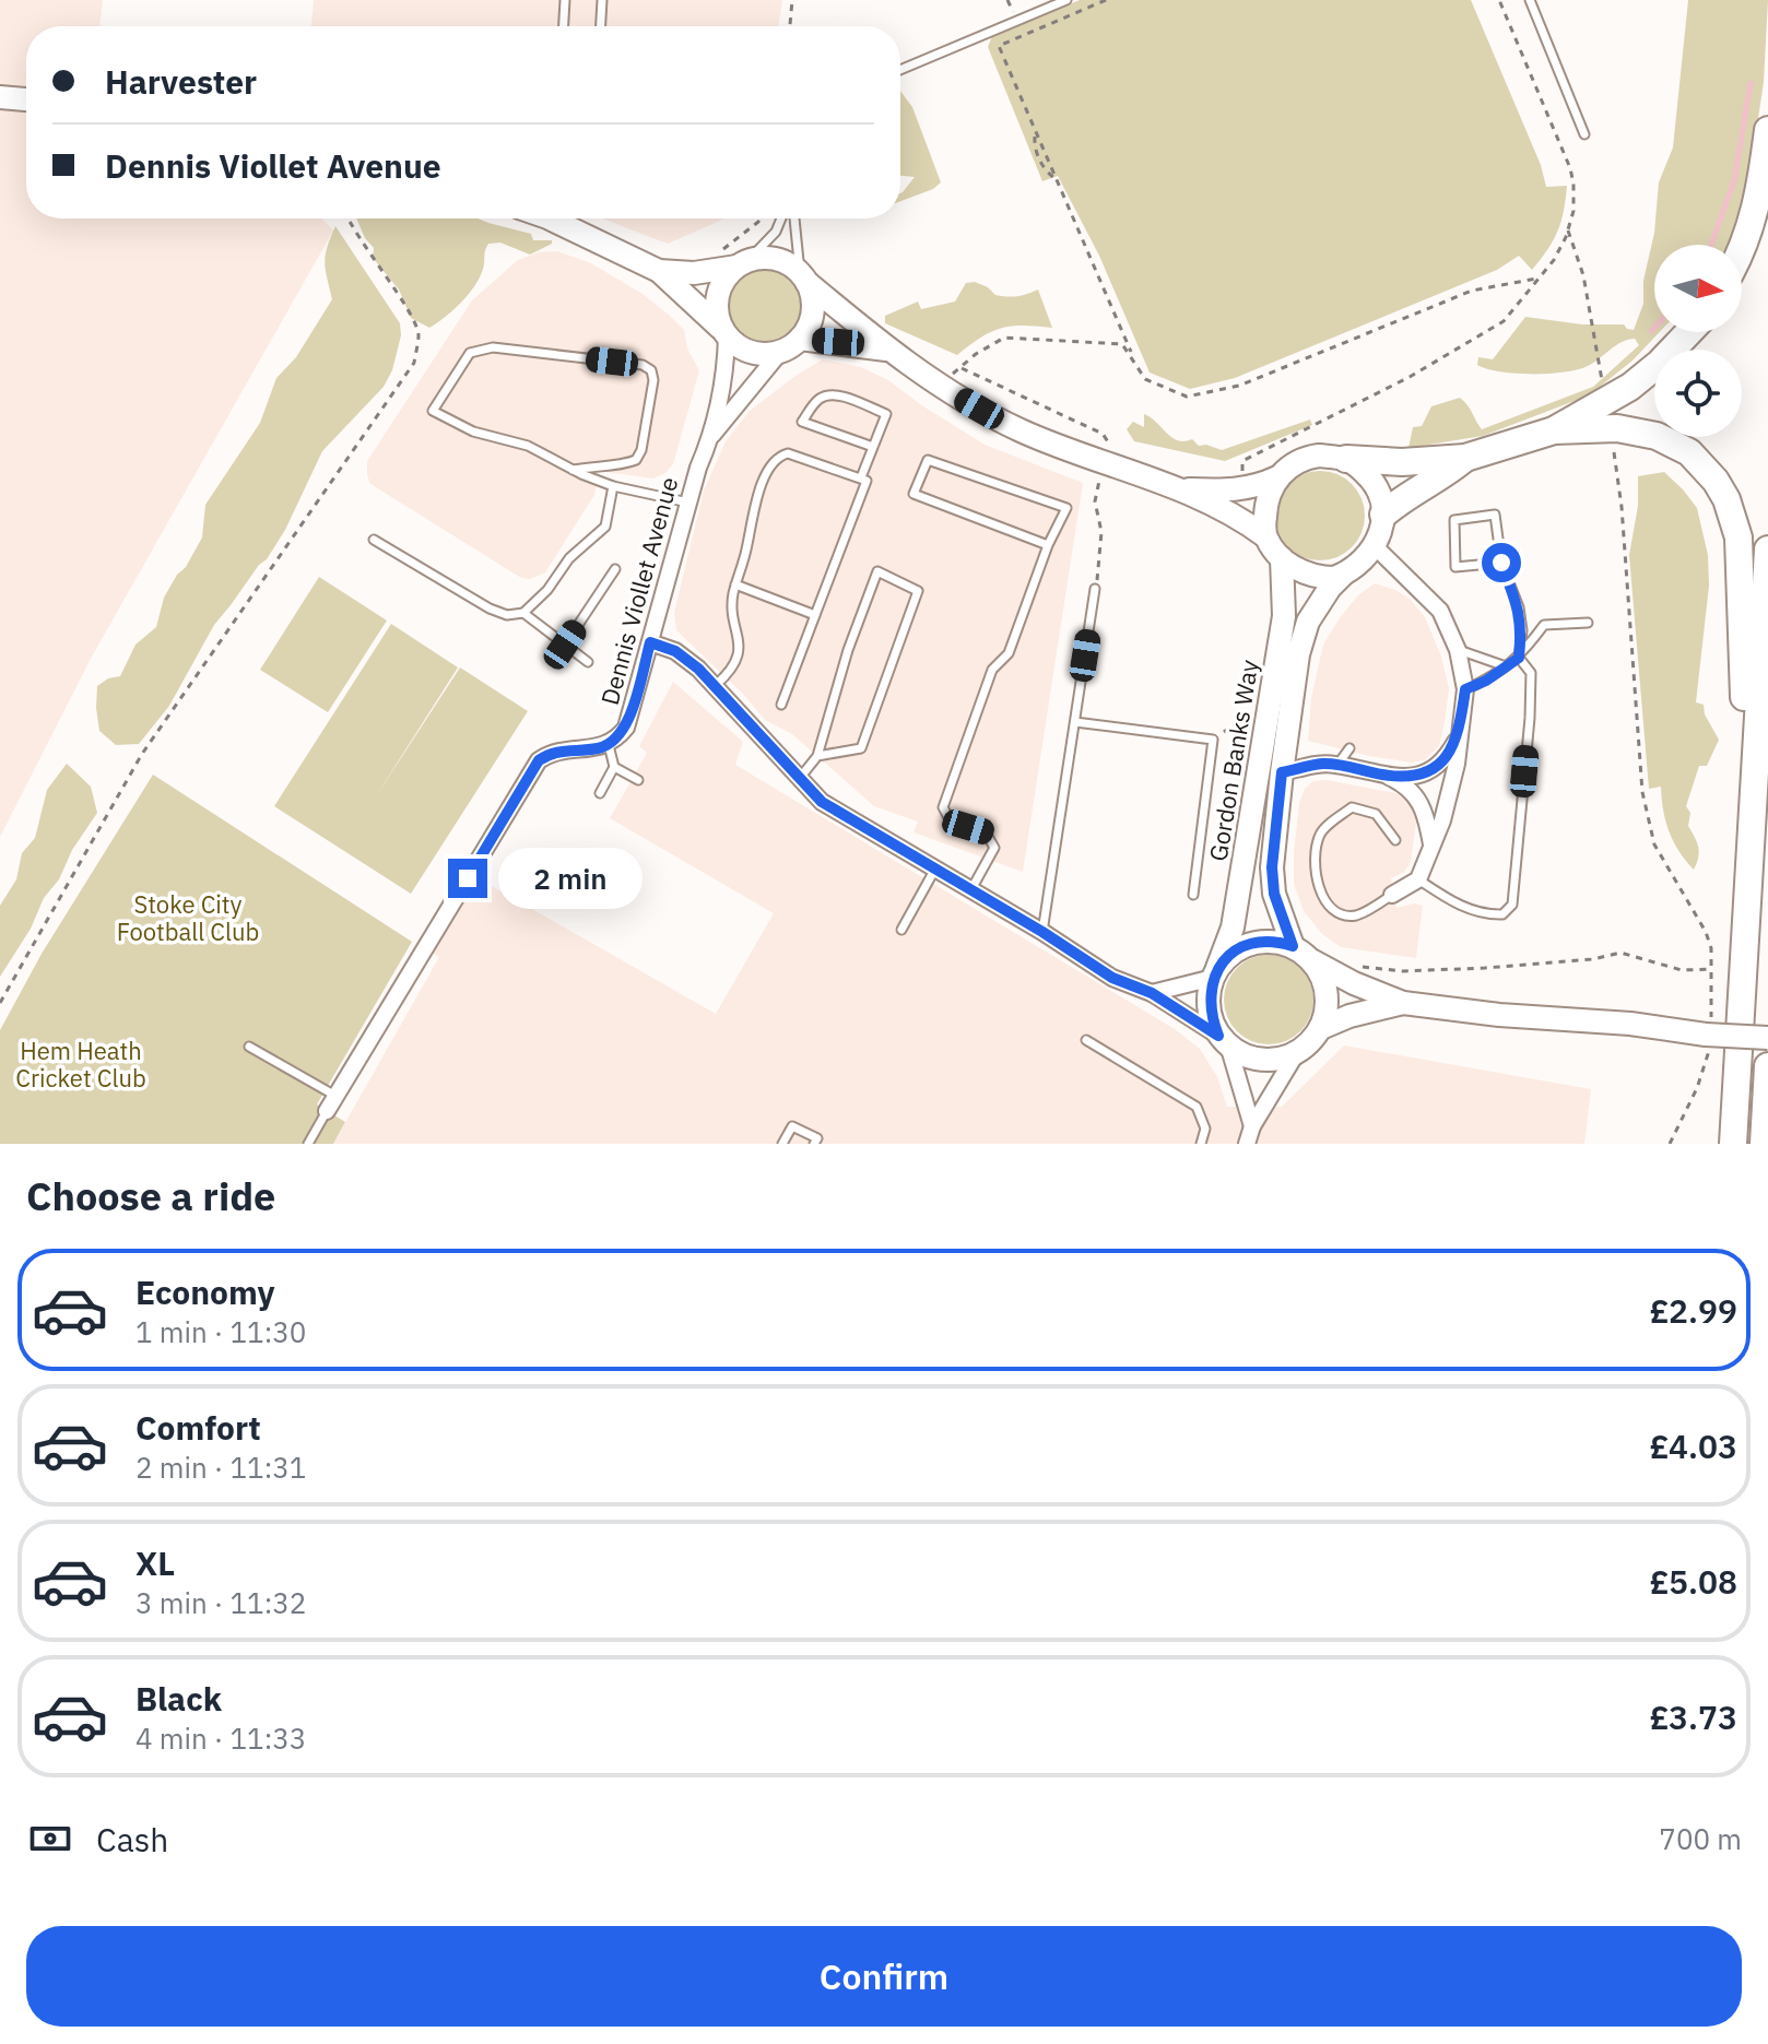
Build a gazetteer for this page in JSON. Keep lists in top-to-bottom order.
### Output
{
  "streets": {
    "main road": ["Gordon Banks Way"],
    "street": ["Dennis Viollet Avenue"]
  },
  "parks": ["Stoke City Football Club", "Hem Heath Cricket Club"],
  "north": "right",
  "page": {
    "banner": ["Harvester", "Dennis Viollet Avenue"],
    "bubble": "2 min",
    "heading": "Choose a ride",
    "list": [
      {
        "name": "Economy",
        "note": "1 min · 11:30",
        "value": "£2.99"
      },
      {
        "name": "Comfort",
        "note": "2 min · 11:31",
        "value": "£4.03"
      },
      {
        "name": "XL",
        "note": "3 min · 11:32",
        "value": "£5.08"
      },
      {
        "name": "Black",
        "note": "4 min · 11:33",
        "value": "£3.73"
      }
    ],
    "pay": ["Cash", "700 m"],
    "buttons": "Confirm"
  }
}
